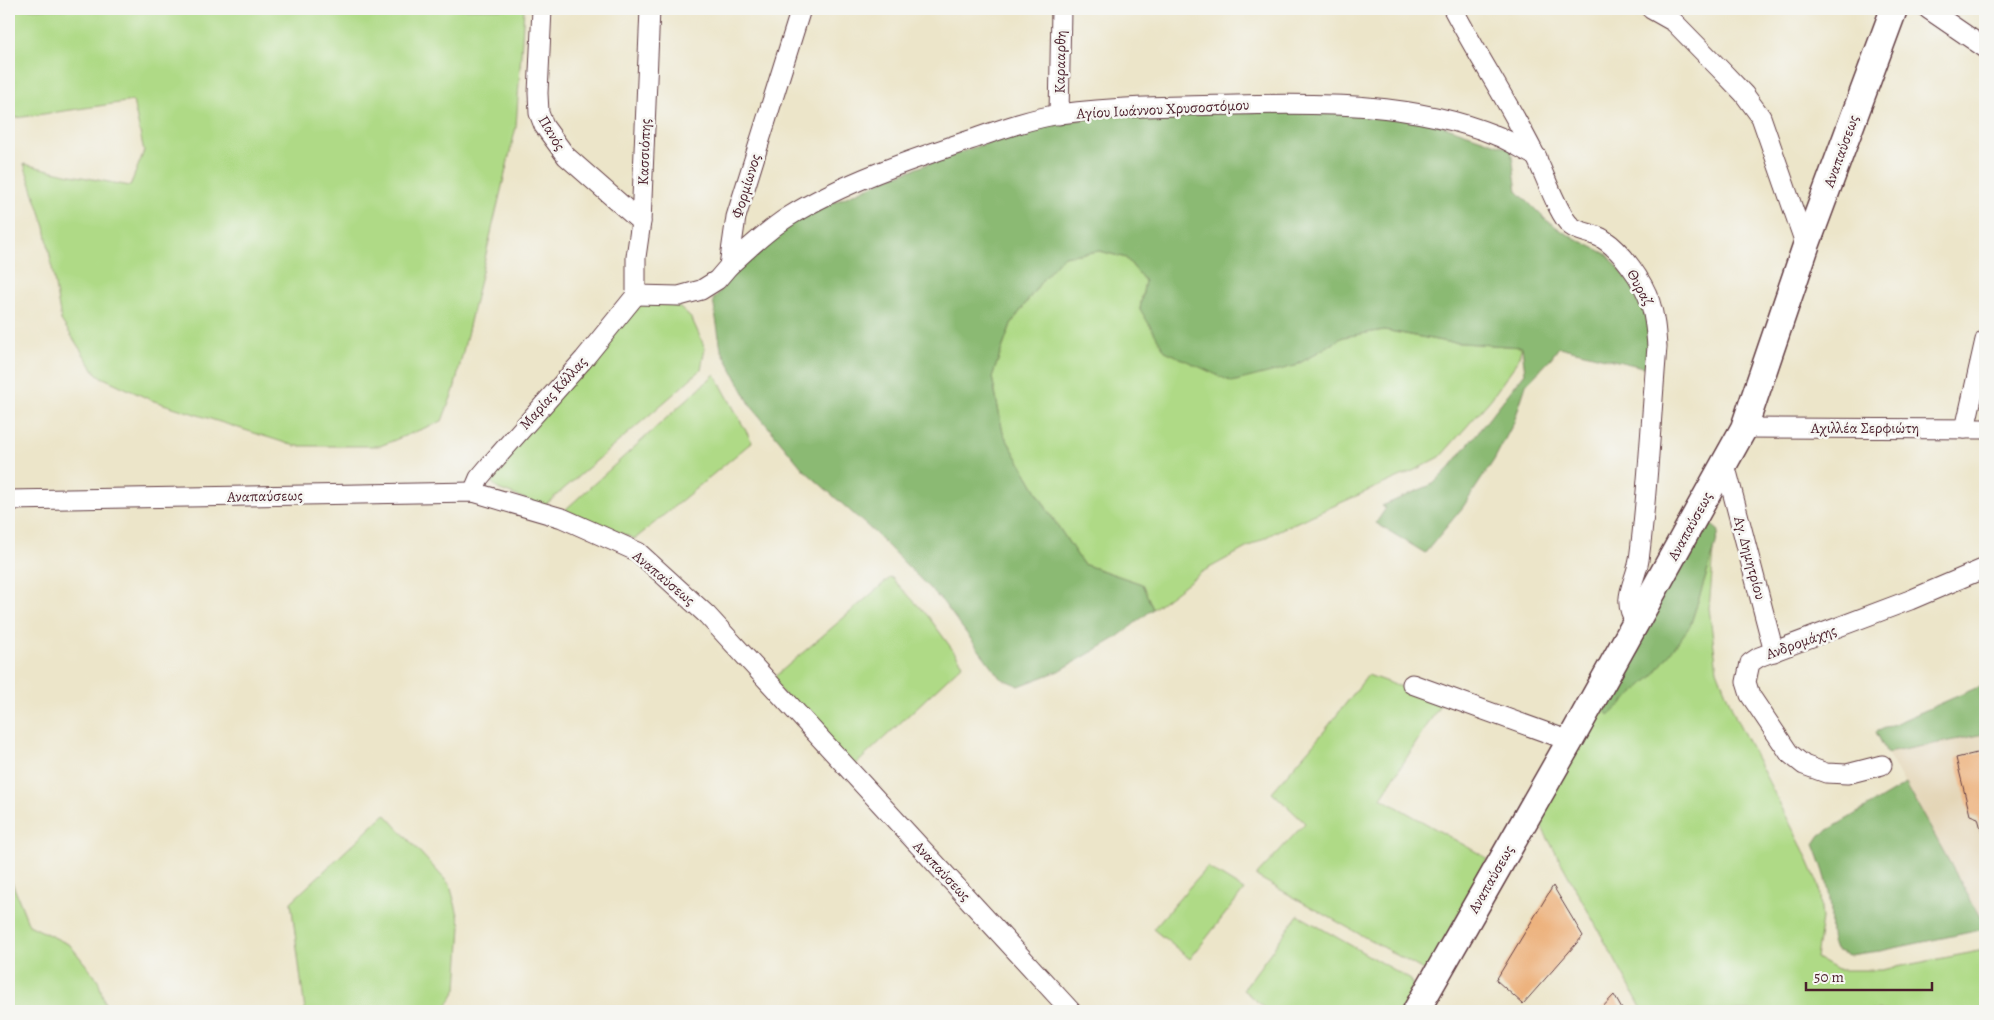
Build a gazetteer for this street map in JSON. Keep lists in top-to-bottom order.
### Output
{
  "streets": {
    "street": [
      "Καρααρθη",
      "Αγίου Ιωάννου Χρυσοστόμου",
      "Πανός",
      "Αναπαύσεως",
      "Κασσιόπης",
      "Φορμίωνος",
      "Θυραζ",
      "Μαρίας Κάλλας",
      "Αχιλλέα Σερφιώτη",
      "Αγ. Δημητρίου",
      "Ανδρομάχης"
    ]
  },
  "crossings": [
    ["Καρααρθη", "Αγίου Ιωάννου Χρυσοστόμου"],
    ["Αγίου Ιωάννου Χρυσοστόμου", "Φορμίωνος"],
    ["Αγίου Ιωάννου Χρυσοστόμου", "Θυραζ"],
    ["Πανός", "Κασσιόπης"],
    ["Αναπαύσεως", "Θυραζ"],
    ["Αναπαύσεως", "Μαρίας Κάλλας"],
    ["Αναπαύσεως", "Αχιλλέα Σερφιώτη"],
    ["Αναπαύσεως", "Αγ. Δημητρίου"],
    ["Κασσιόπης", "Μαρίας Κάλλας"],
    ["Αγ. Δημητρίου", "Ανδρομάχης"]
  ],
  "scale_bar": "50 m"
}
